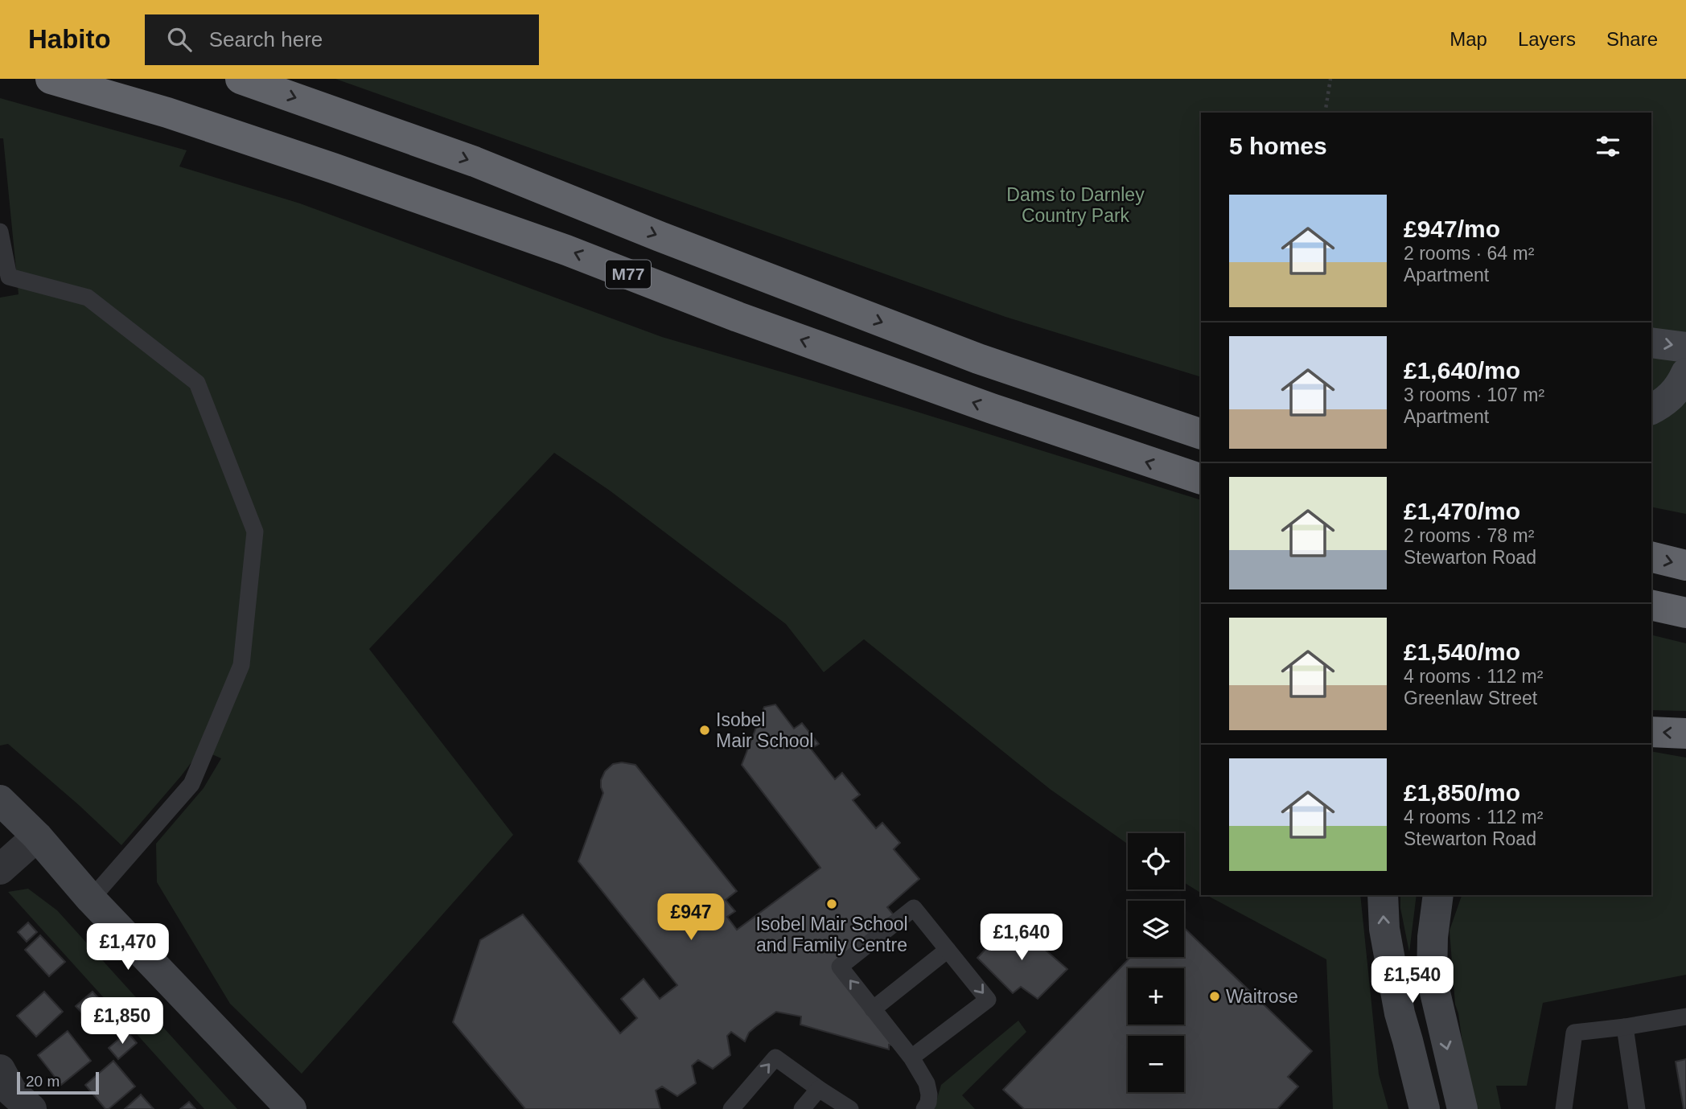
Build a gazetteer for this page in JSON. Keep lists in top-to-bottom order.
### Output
{
  "streets": {
    "highway": ["M77"]
  },
  "parks": ["Dams to Darnley Country Park"],
  "places": ["Isobel Mair School", "Isobel Mair School and Family Centre", "Waitrose"],
  "scale_bar": "20 m",
  "page": {
    "header": "Habito",
    "search": "Search here",
    "nav": ["Map", "Layers", "Share"],
    "heading": "5 homes",
    "list": [
      {
        "name": "£947/mo",
        "note": "2 rooms · 64 m² · Apartment"
      },
      {
        "name": "£1,640/mo",
        "note": "3 rooms · 107 m² · Apartment"
      },
      {
        "name": "£1,470/mo",
        "note": "2 rooms · 78 m² · Stewarton Road"
      },
      {
        "name": "£1,540/mo",
        "note": "4 rooms · 112 m² · Greenlaw Street"
      },
      {
        "name": "£1,850/mo",
        "note": "4 rooms · 112 m² · Stewarton Road"
      }
    ],
    "map_buttons": ["+", "−"],
    "price": [
      "£947",
      "£1,640",
      "£1,470",
      "£1,540",
      "£1,850"
    ],
    "scale": "20 m"
  }
}
